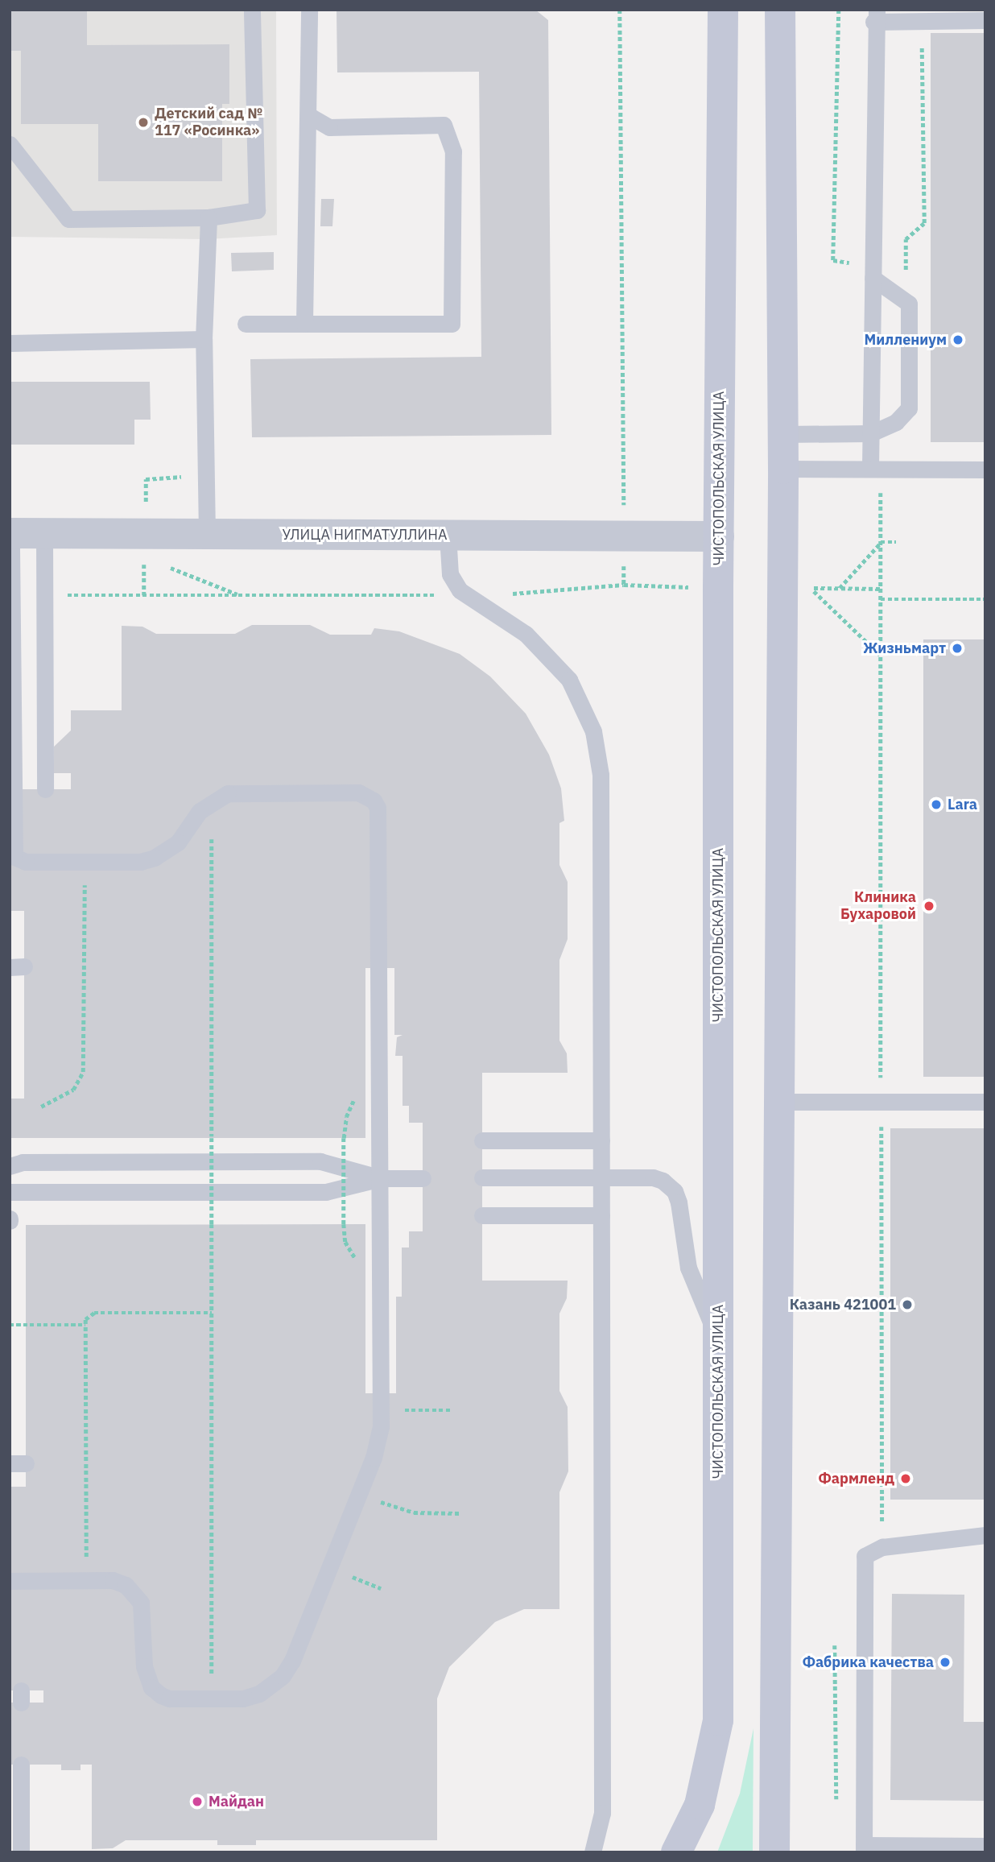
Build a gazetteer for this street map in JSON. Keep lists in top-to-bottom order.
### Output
{
  "streets": {
    "main road": ["ЧИСТОПОЛЬСКАЯ УЛИЦА"],
    "street": ["УЛИЦА НИГМАТУЛЛИНА"]
  },
  "crossings": [
    ["ЧИСТОПОЛЬСКАЯ УЛИЦА", "УЛИЦА НИГМАТУЛЛИНА"]
  ],
  "places": [
    "Детский сад № 117 «Росинка»",
    "Миллениум",
    "Жизньмарт",
    "Lara",
    "Клиника Бухаровой",
    "Казань 421001",
    "Фармленд",
    "Фабрика качества",
    "Майдан"
  ]
}
